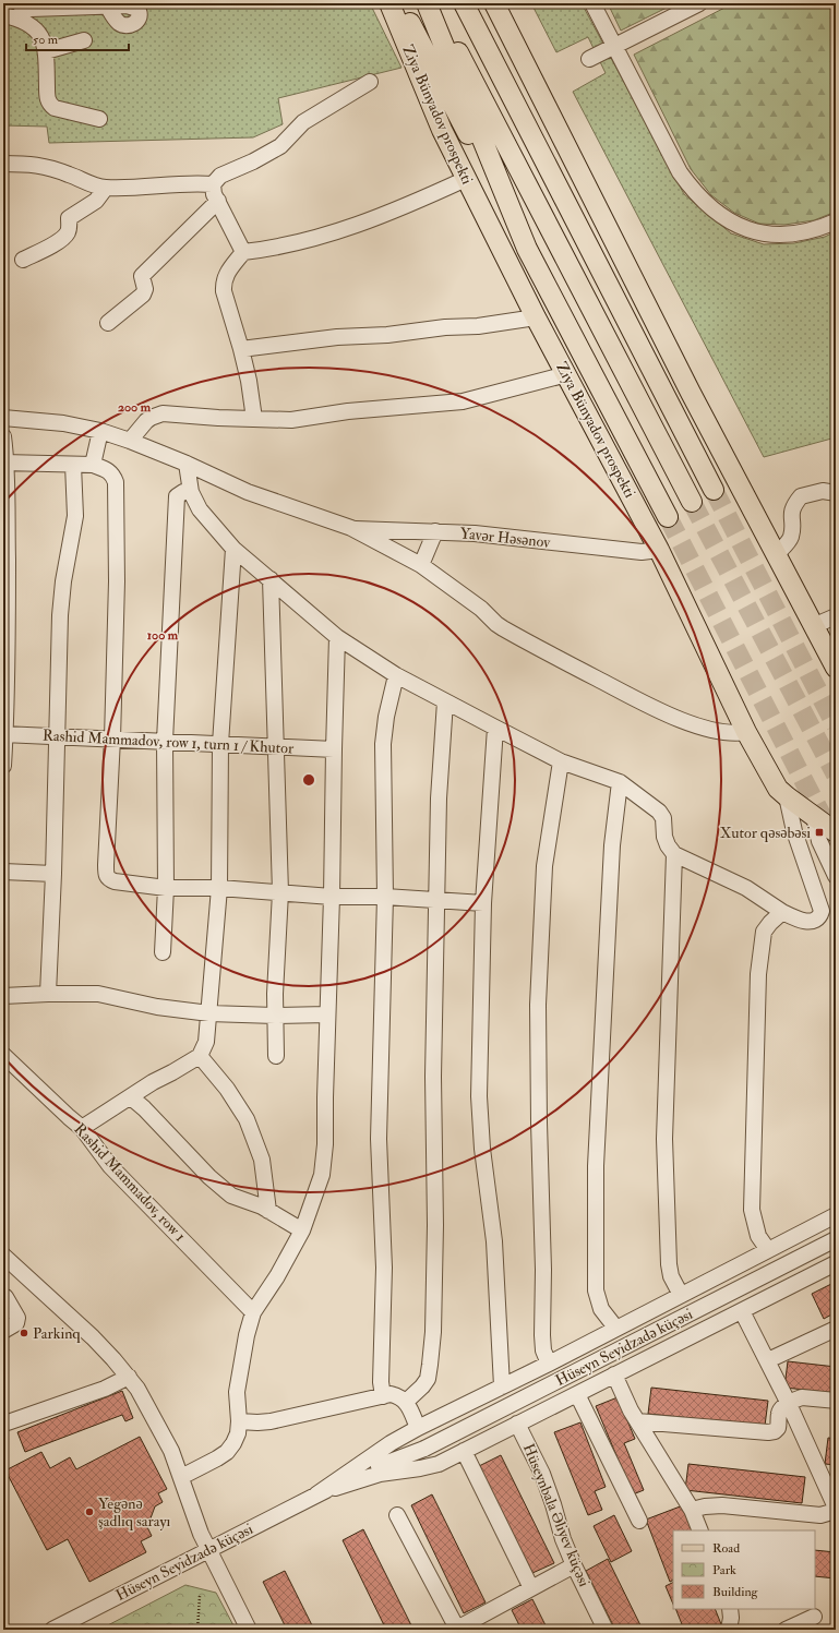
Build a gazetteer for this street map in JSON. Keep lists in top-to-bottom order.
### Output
{
  "streets": {
    "main road": ["Ziya Bünyadov prospekti"],
    "street": [
      "Yavər Həsənov",
      "Rashid Mammadov, row 1, turn 1 / Khutor",
      "Rashid Mammadov, row 1",
      "Hüseyn Seyidzadə küçəsi",
      "Hüseynbala Əliyev küçəsi"
    ]
  },
  "crossings": [
    ["Ziya Bünyadov prospekti", "Yavər Həsənov"]
  ],
  "places": {
    "transit": ["Xutor qəsəbəsi"],
    "other": ["Parkinq", "Yegənə şadlıq sarayı"]
  },
  "legend": ["Road", "Park", "Building"],
  "scale_bar": "50 m",
  "rings": ["200 m", "100 m"]
}
